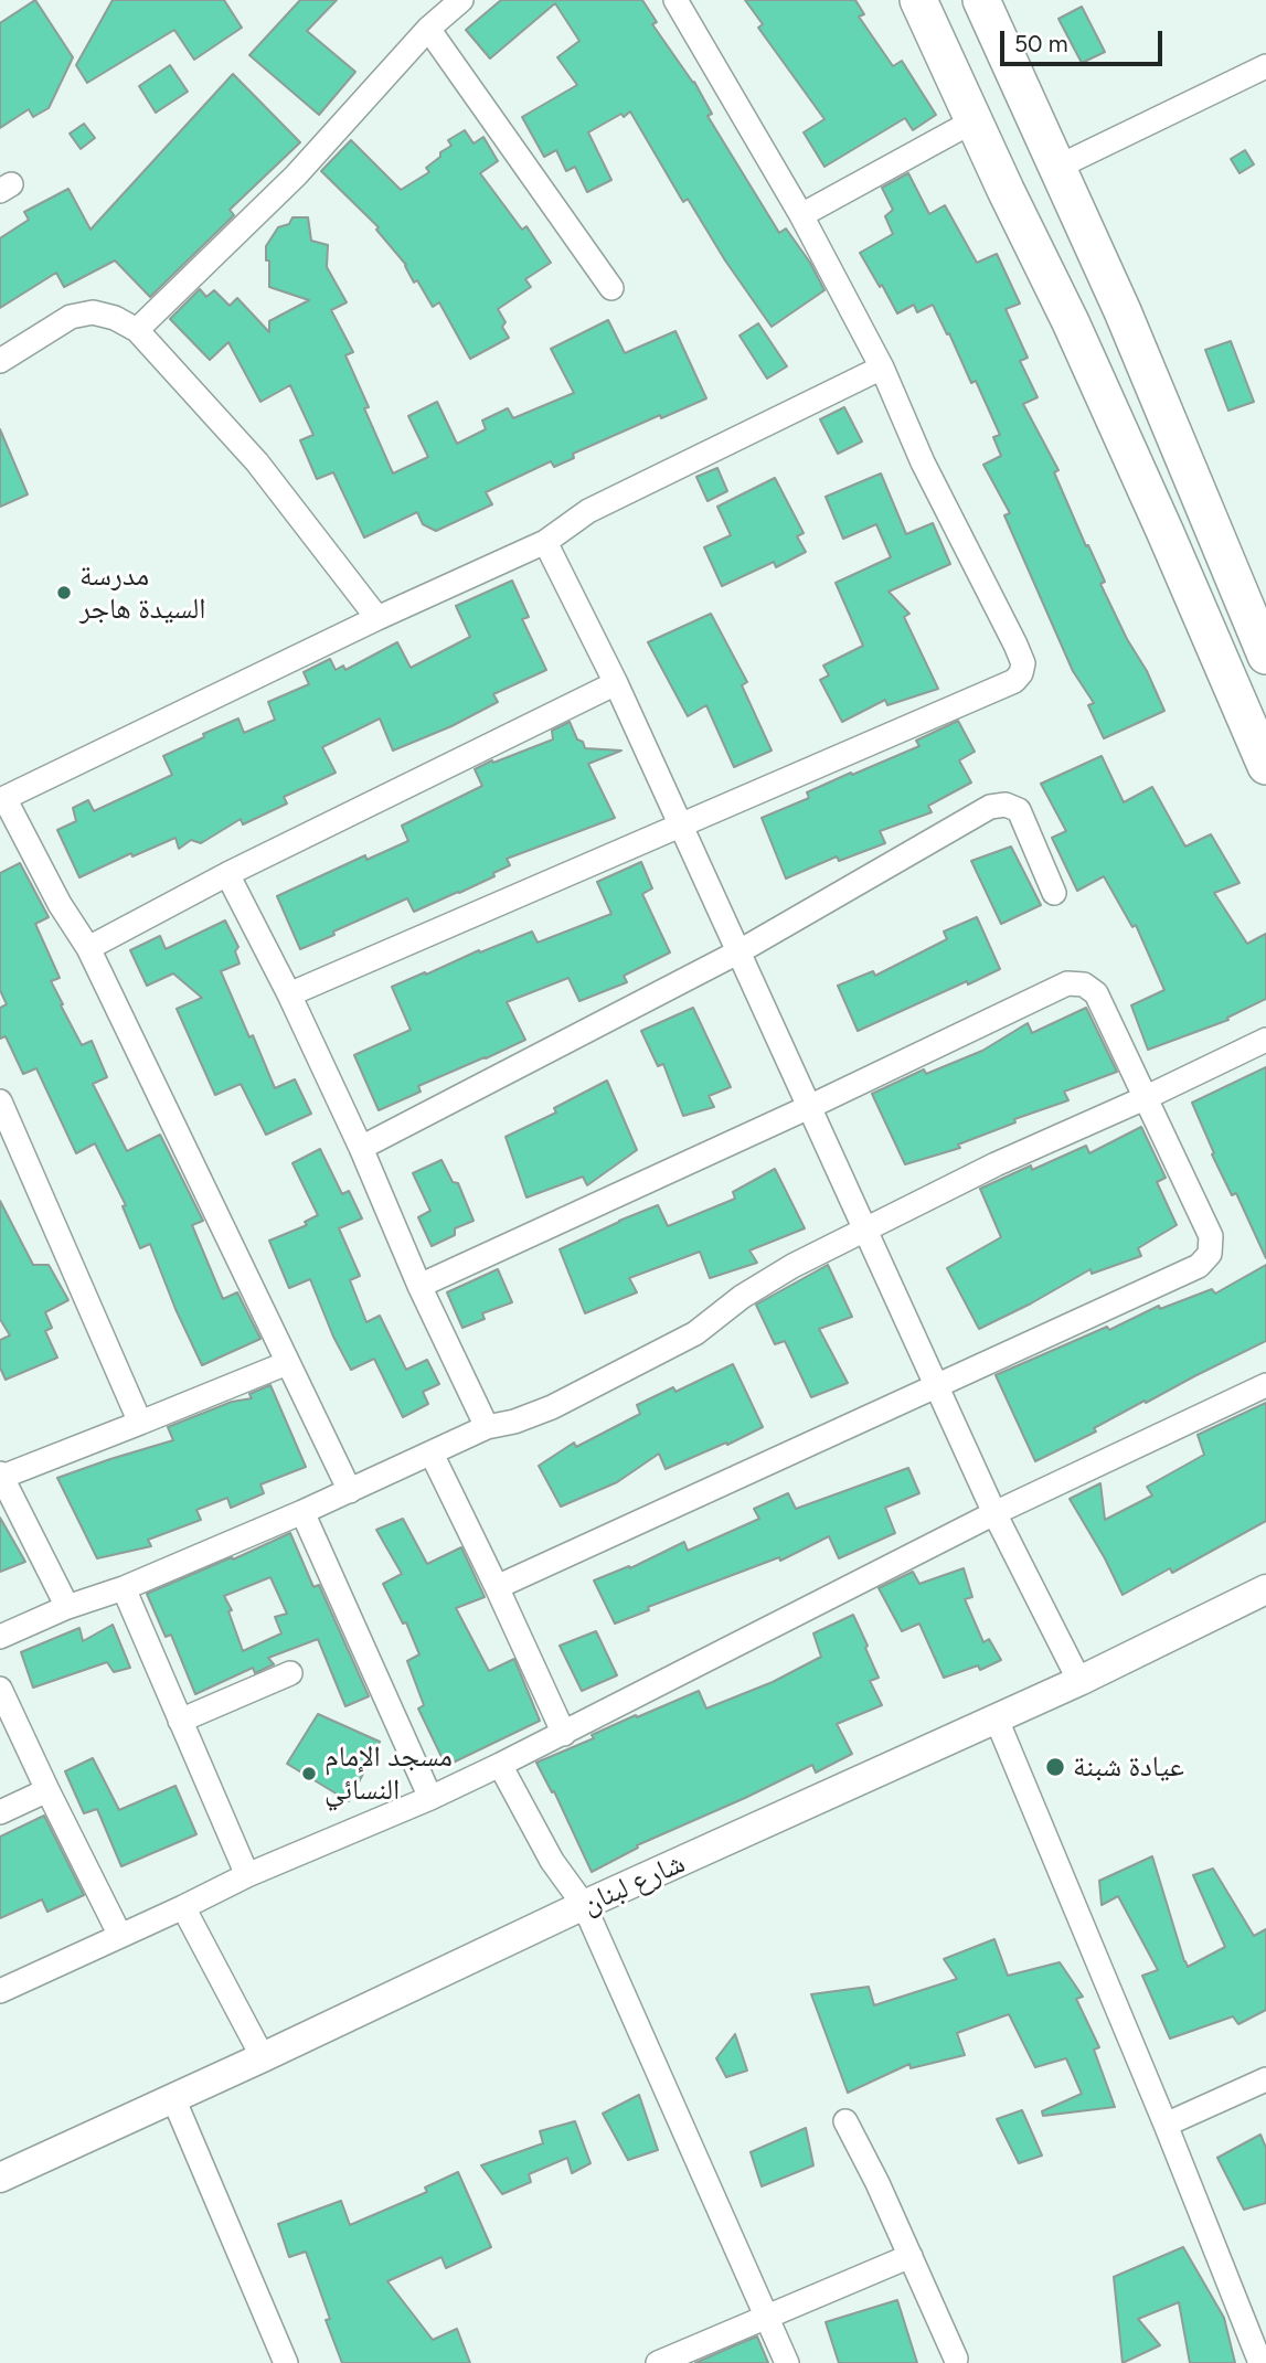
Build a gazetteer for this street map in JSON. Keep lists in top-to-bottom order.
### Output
{
  "streets": {
    "street": ["شارع لبنان"]
  },
  "places": ["مدرسة السيدة هاجر", "عيادة شبنة", "مسجد الإمام النسائي"],
  "scale_bar": "50 m"
}
